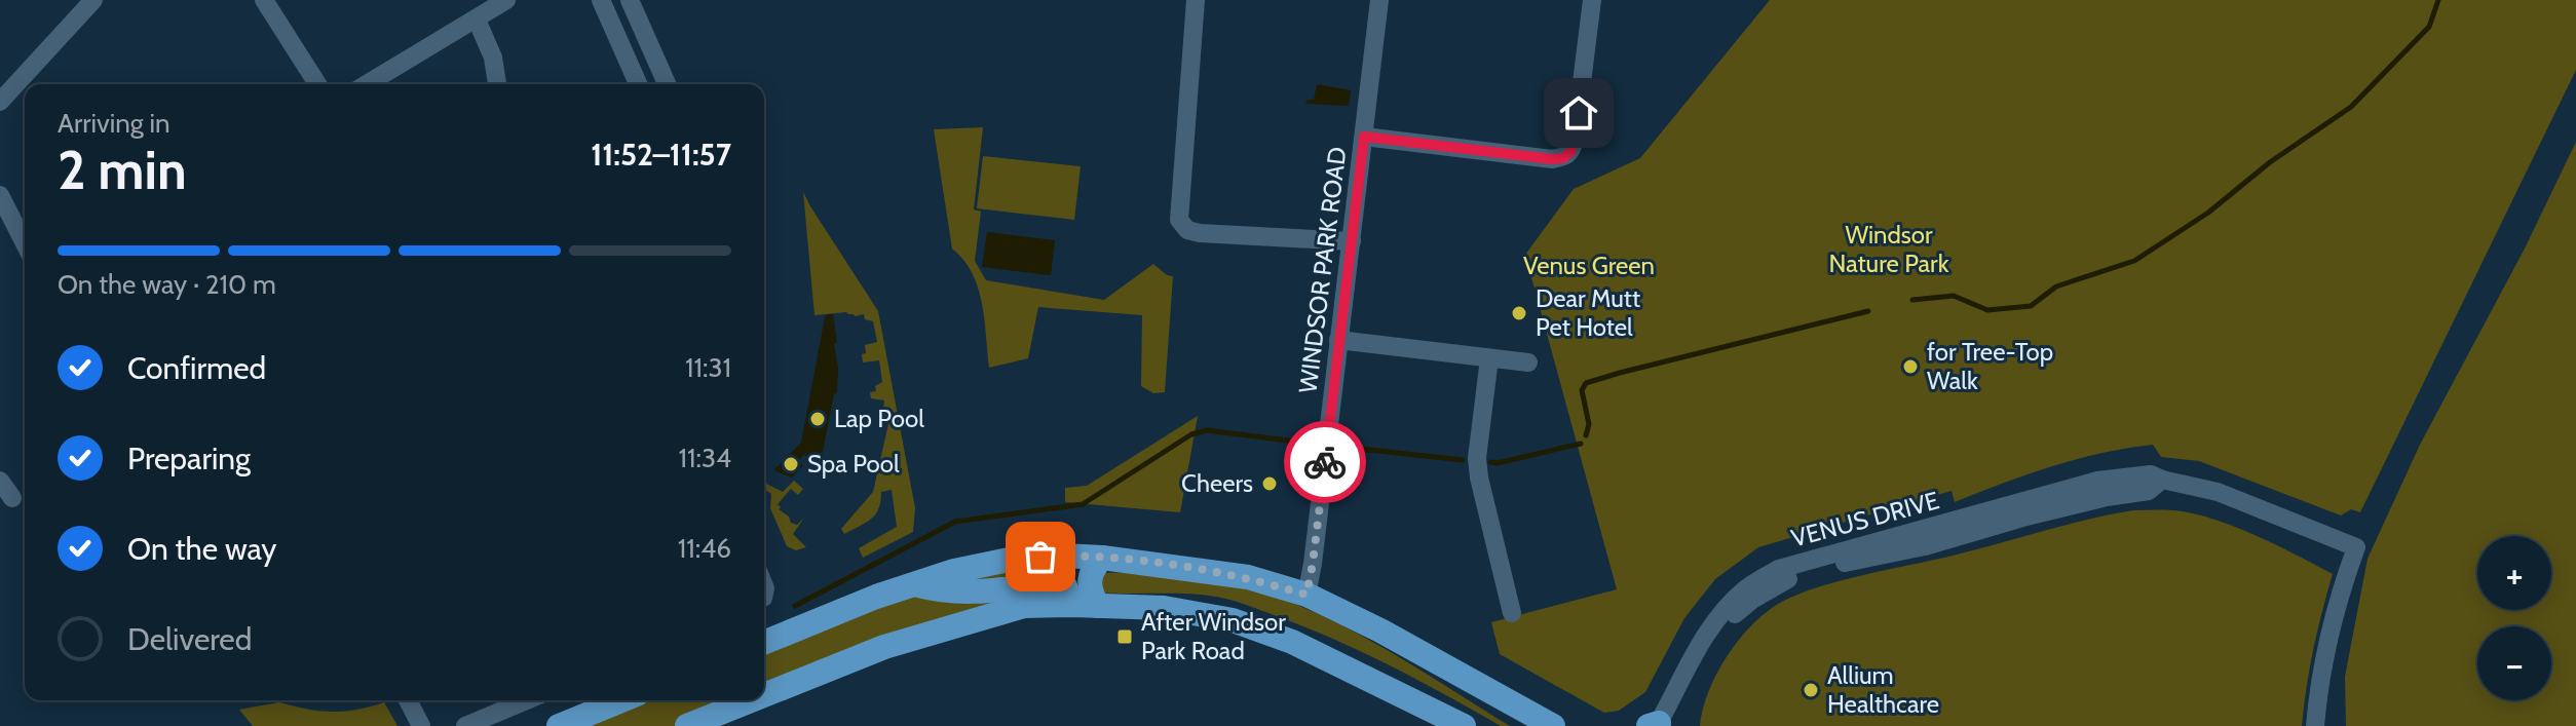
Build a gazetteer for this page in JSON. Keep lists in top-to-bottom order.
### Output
{
  "streets": {
    "street": ["WINDSOR PARK ROAD", "VENUS DRIVE"]
  },
  "parks": ["Windsor Nature Park", "Venus Green"],
  "places": {
    "other": [
      "Dear Mutt Pet Hotel",
      "for Tree-Top Walk",
      "Lap Pool",
      "Spa Pool",
      "Cheers",
      "Allium Healthcare"
    ],
    "transit": ["After Windsor Park Road"]
  },
  "page": {
    "heading": ["2 min", "Arriving in", "11:52–11:57"],
    "bar": "On the way · 210 m",
    "list": [
      ["Confirmed", "11:31"],
      ["Preparing", "11:34"],
      ["On the way", "11:46"],
      "Delivered"
    ],
    "map_buttons": ["+", "−"]
  }
}
